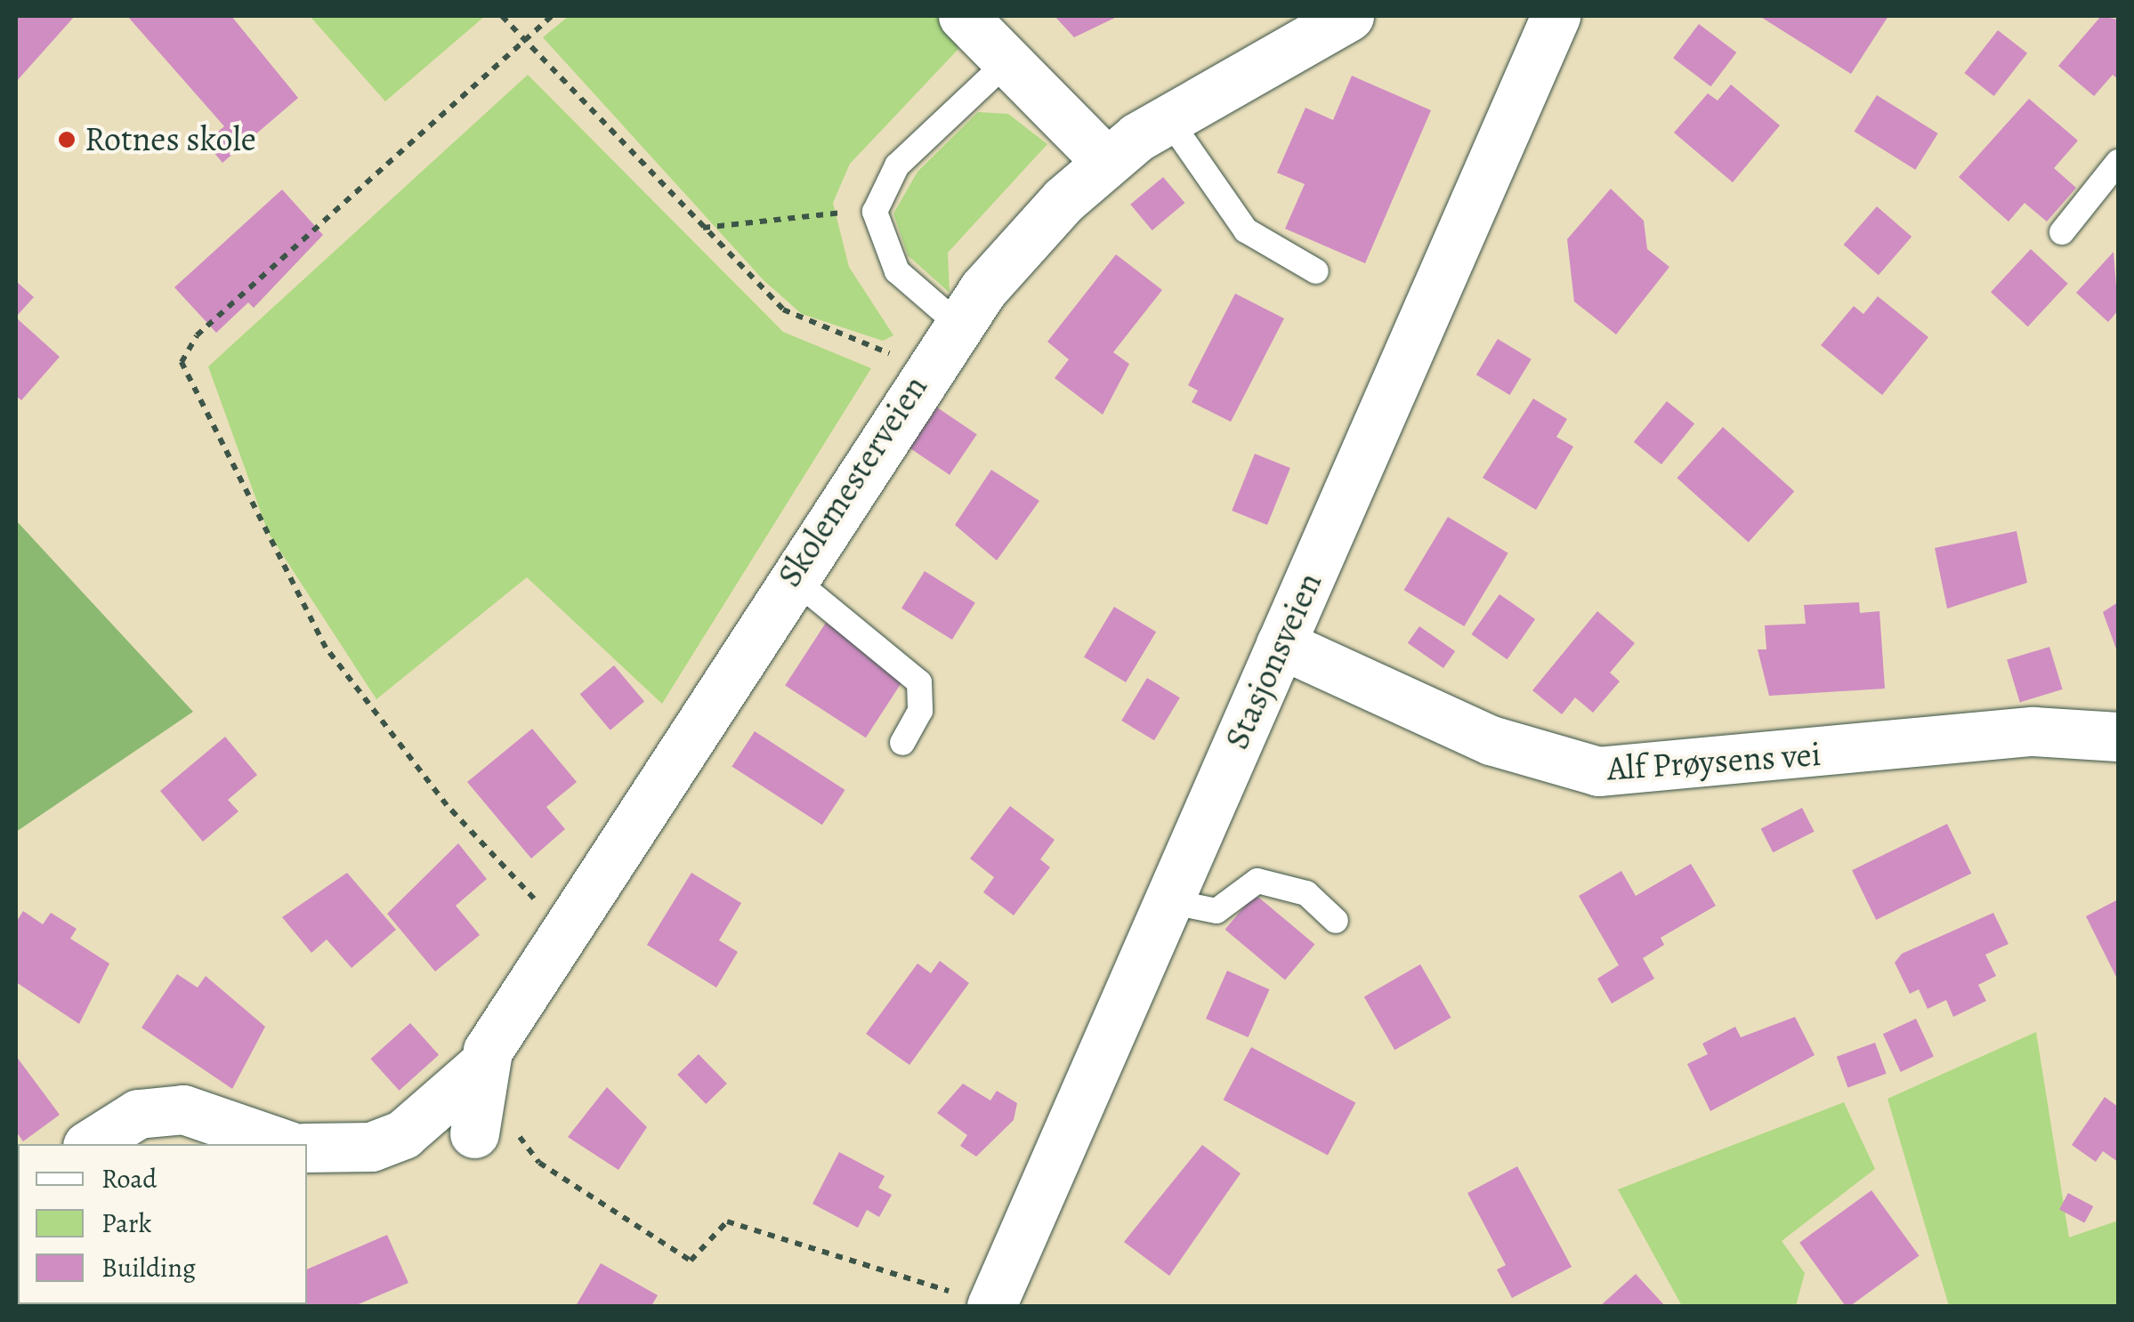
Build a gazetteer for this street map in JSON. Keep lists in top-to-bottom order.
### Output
{
  "streets": {
    "street": ["Skolemesterveien", "Stasjonsveien", "Alf Prøysens vei"]
  },
  "crossings": [
    ["Stasjonsveien", "Alf Prøysens vei"]
  ],
  "places": ["Rotnes skole"],
  "legend": ["Road", "Park", "Building"]
}
